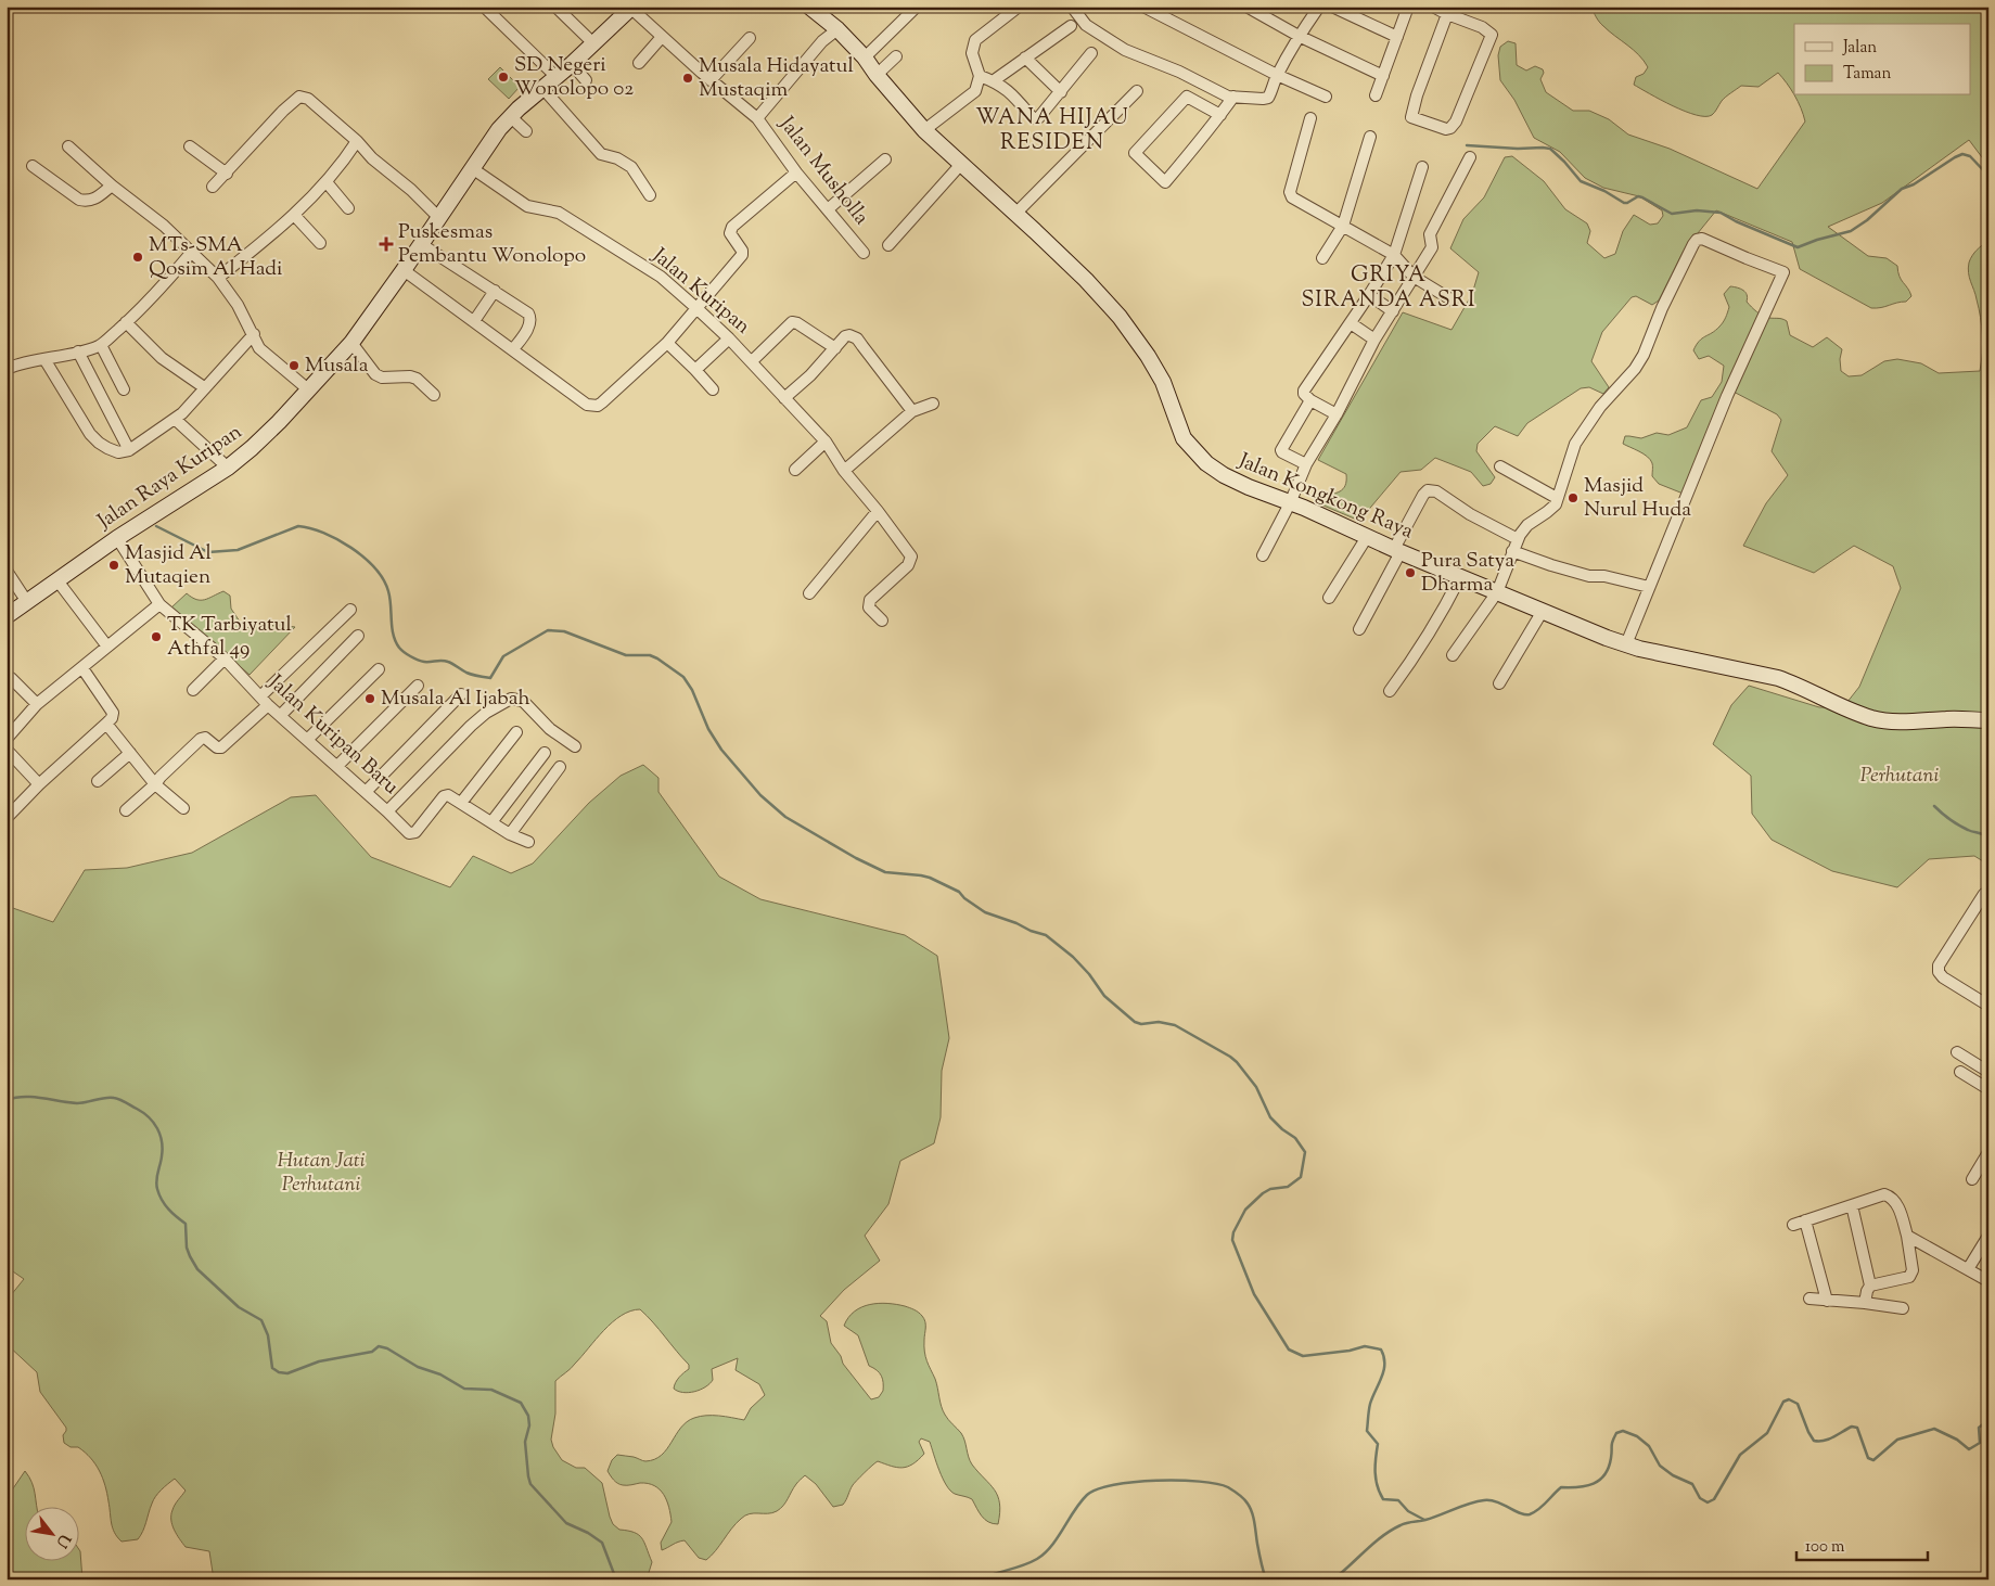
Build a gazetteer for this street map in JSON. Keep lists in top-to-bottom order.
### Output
{
  "streets": {
    "street": [
      "Jalan Musholla",
      "Jalan Kuripan",
      "Jalan Raya Kuripan",
      "Jalan Kongkong Raya",
      "Jalan Kuripan Baru"
    ]
  },
  "crossings": [
    ["Jalan Musholla", "Jalan Raya Kuripan"],
    ["Jalan Kuripan", "Jalan Raya Kuripan"],
    ["Jalan Raya Kuripan", "Jalan Kuripan Baru"]
  ],
  "districts": ["WANA HIJAU RESIDEN", "GRIYA SIRANDA ASRI"],
  "parks": ["Perhutani", "Hutan Jati Perhutani"],
  "places": {
    "other": [
      "SD Negeri Wonolopo 02",
      "Musala Hidayatul Mustaqim",
      "MTs-SMA Qosim Al Hadi",
      "Musala",
      "Masjid Nurul Huda",
      "Masjid Al Mutaqien",
      "Pura Satya Dharma",
      "TK Tarbiyatul Athfal 49",
      "Musala Al Ijabah"
    ],
    "health": ["Puskesmas Pembantu Wonolopo"]
  },
  "legend": ["Jalan", "Taman"],
  "scale_bar": "100 m",
  "north": "bottom right"
}
